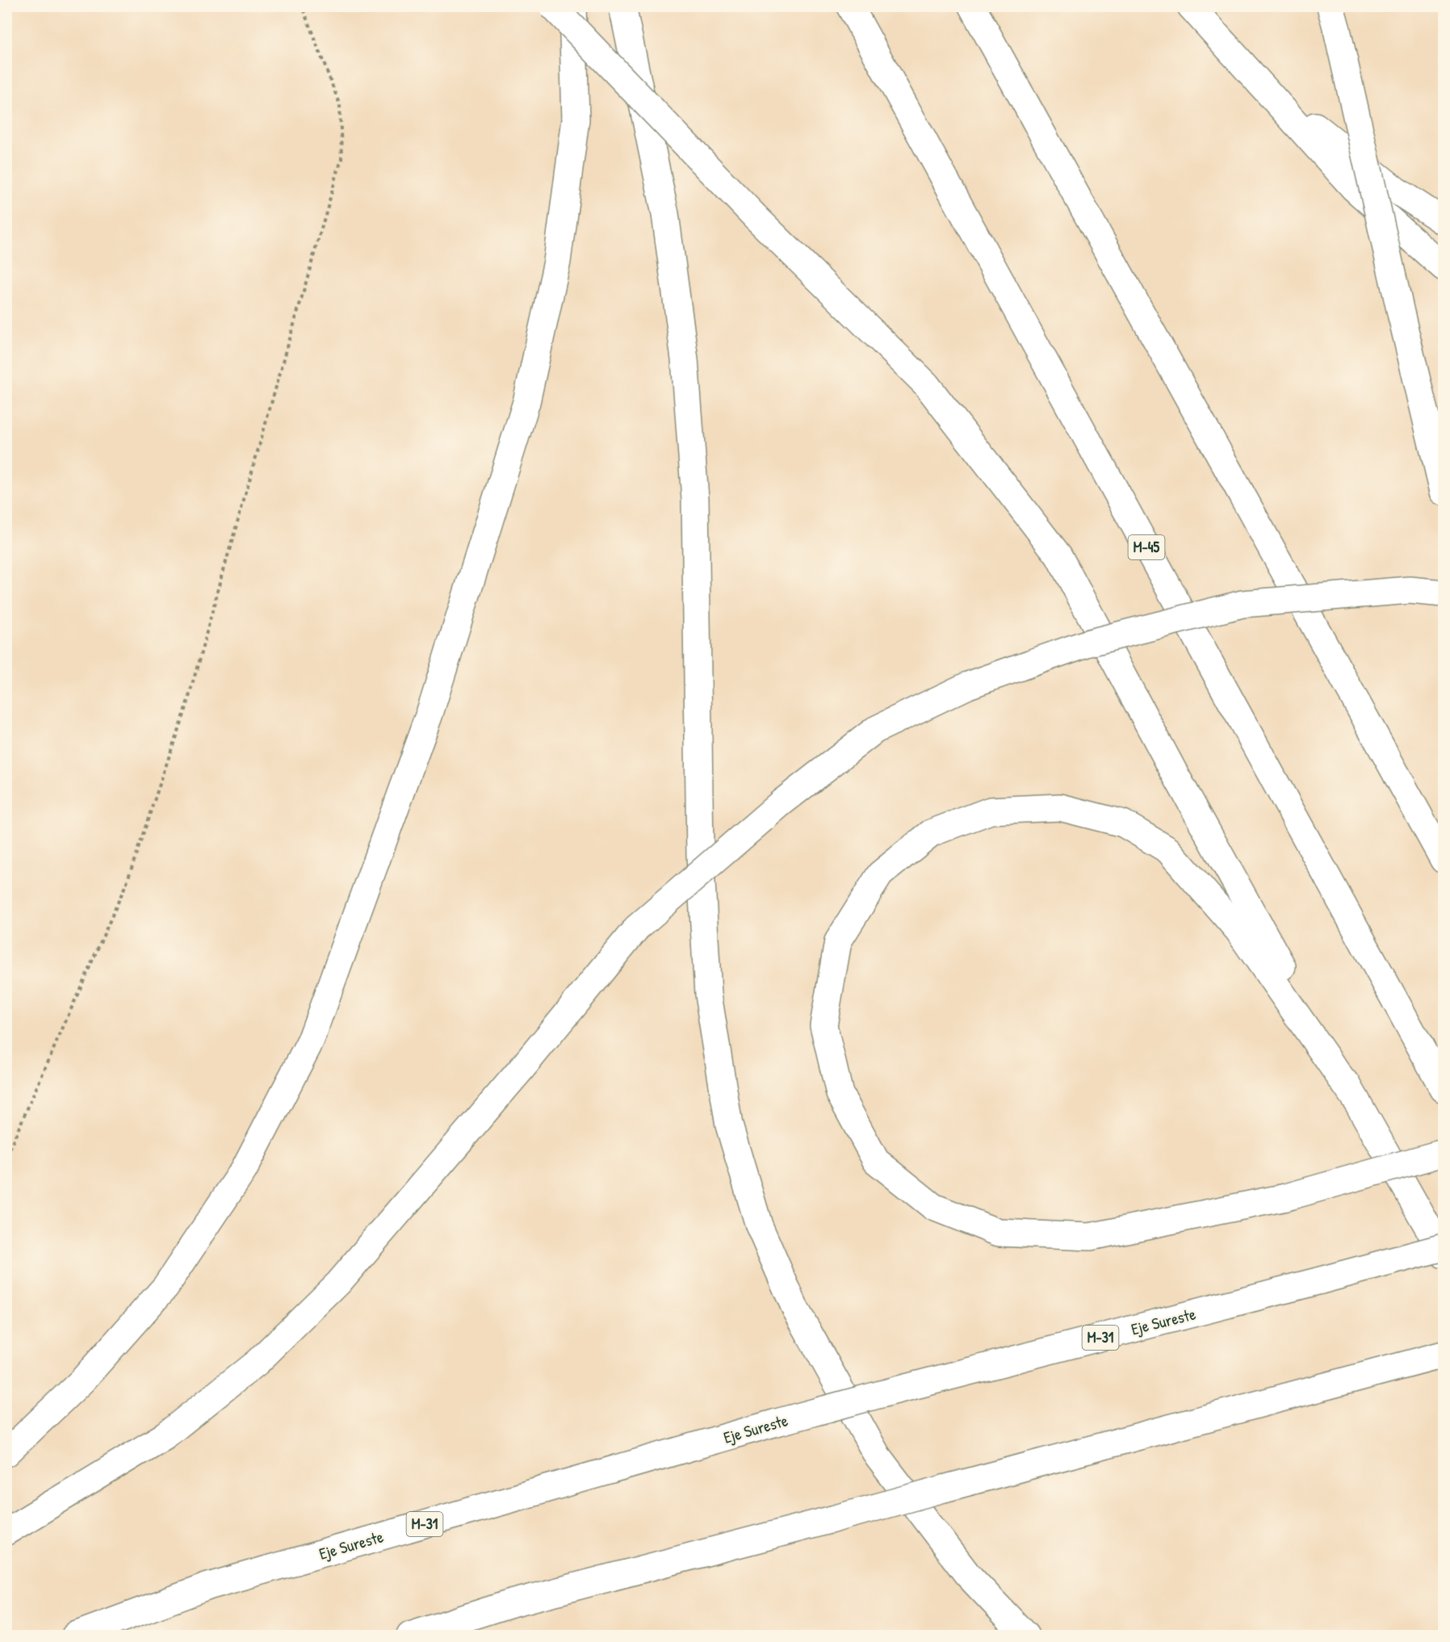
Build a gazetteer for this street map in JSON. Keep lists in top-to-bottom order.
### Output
{
  "streets": {
    "highway": ["M-45", "Eje Sureste", "M-31"]
  }
}
